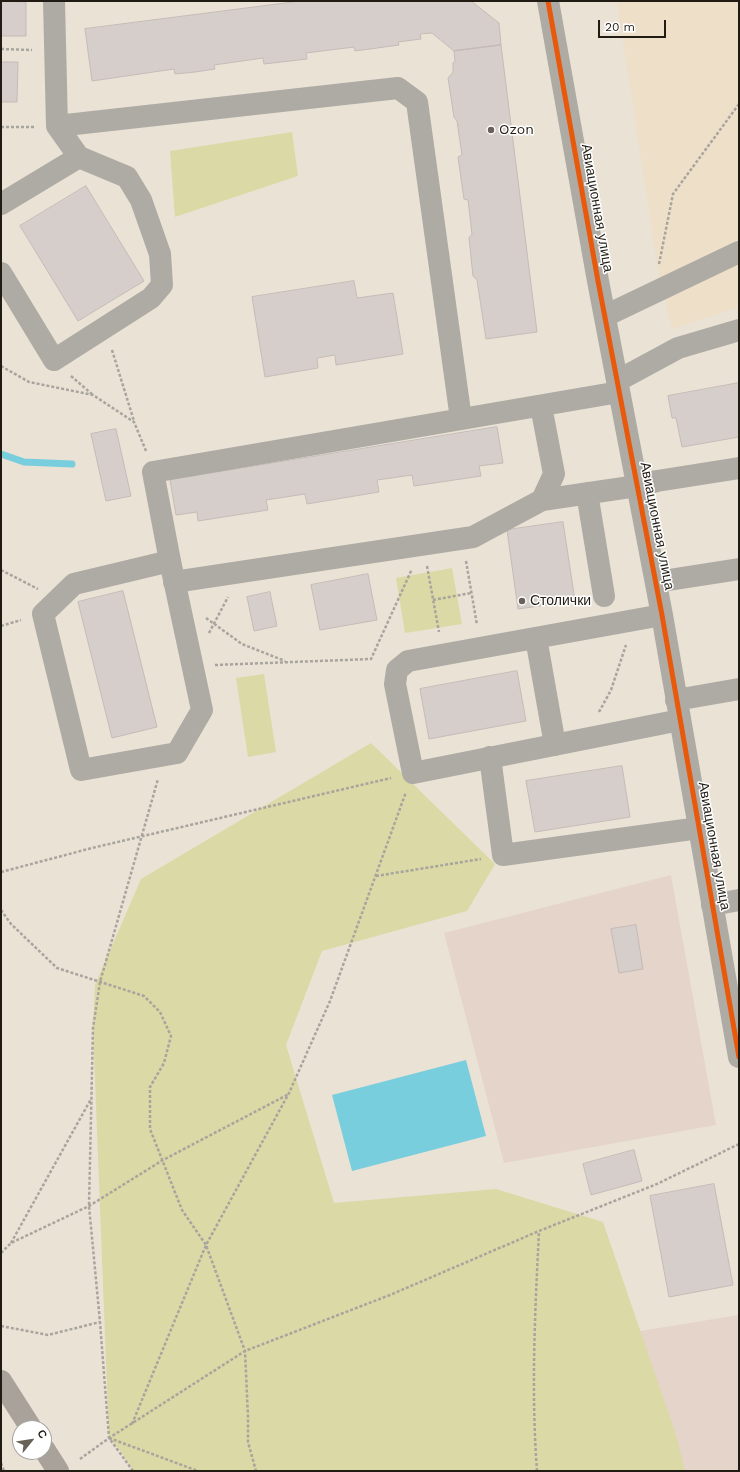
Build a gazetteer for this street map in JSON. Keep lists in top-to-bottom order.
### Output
{
  "streets": {
    "street": ["Авиационная улица"]
  },
  "places": ["Ozon", "Столички"],
  "scale_bar": "20 m",
  "north": "top right"
}
